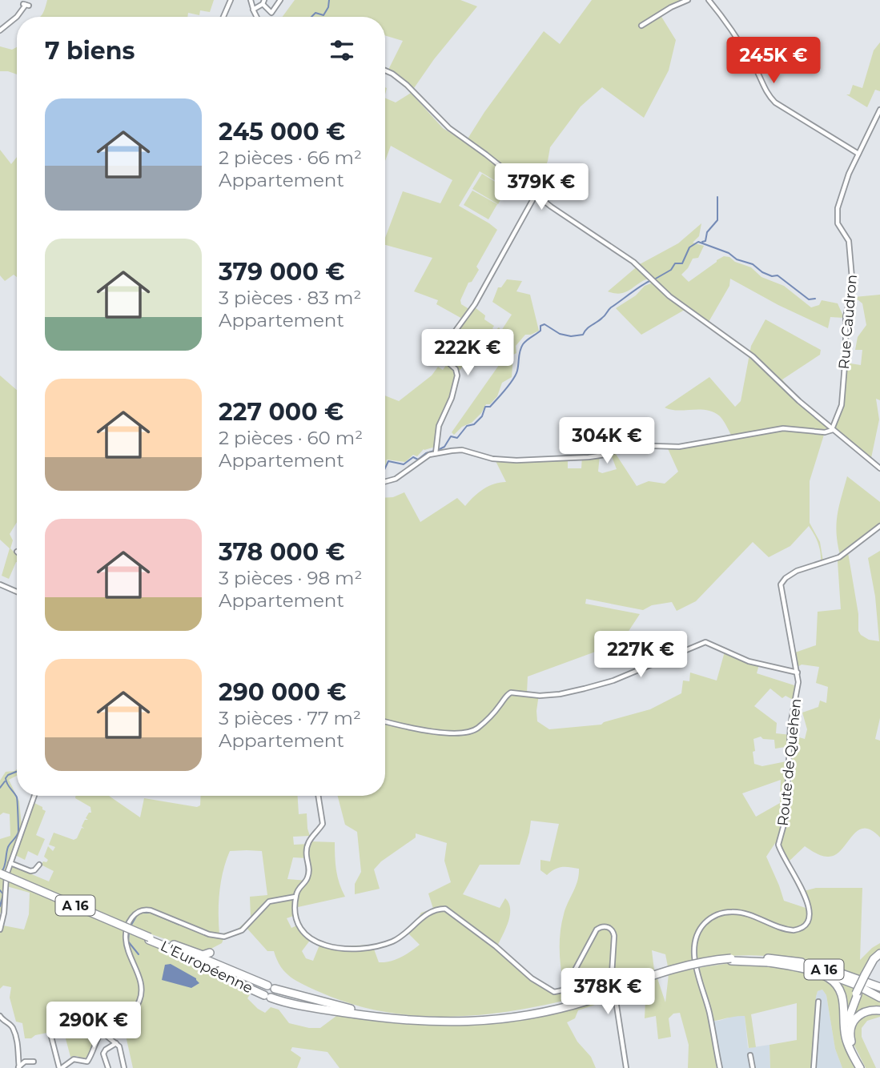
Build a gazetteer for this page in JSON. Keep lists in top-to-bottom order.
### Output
{
  "streets": {
    "highway": ["A 16", "L'Européenne"],
    "street": ["Rue Caudron", "Route de Quehen"]
  },
  "crossings": [
    ["A 16", "L'Européenne"]
  ],
  "page": {
    "heading": "7 biens",
    "price": [
      "245K €",
      "379K €",
      "222K €",
      "304K €",
      "227K €",
      "378K €",
      "290K €"
    ],
    "list": [
      {
        "name": "245 000 €",
        "note": "2 pièces · 66 m² · Appartement"
      },
      {
        "name": "379 000 €",
        "note": "3 pièces · 83 m² · Appartement"
      },
      {
        "name": "227 000 €",
        "note": "2 pièces · 60 m² · Appartement"
      },
      {
        "name": "378 000 €",
        "note": "3 pièces · 98 m² · Appartement"
      },
      {
        "name": "290 000 €",
        "note": "3 pièces · 77 m² · Appartement"
      }
    ]
  }
}
